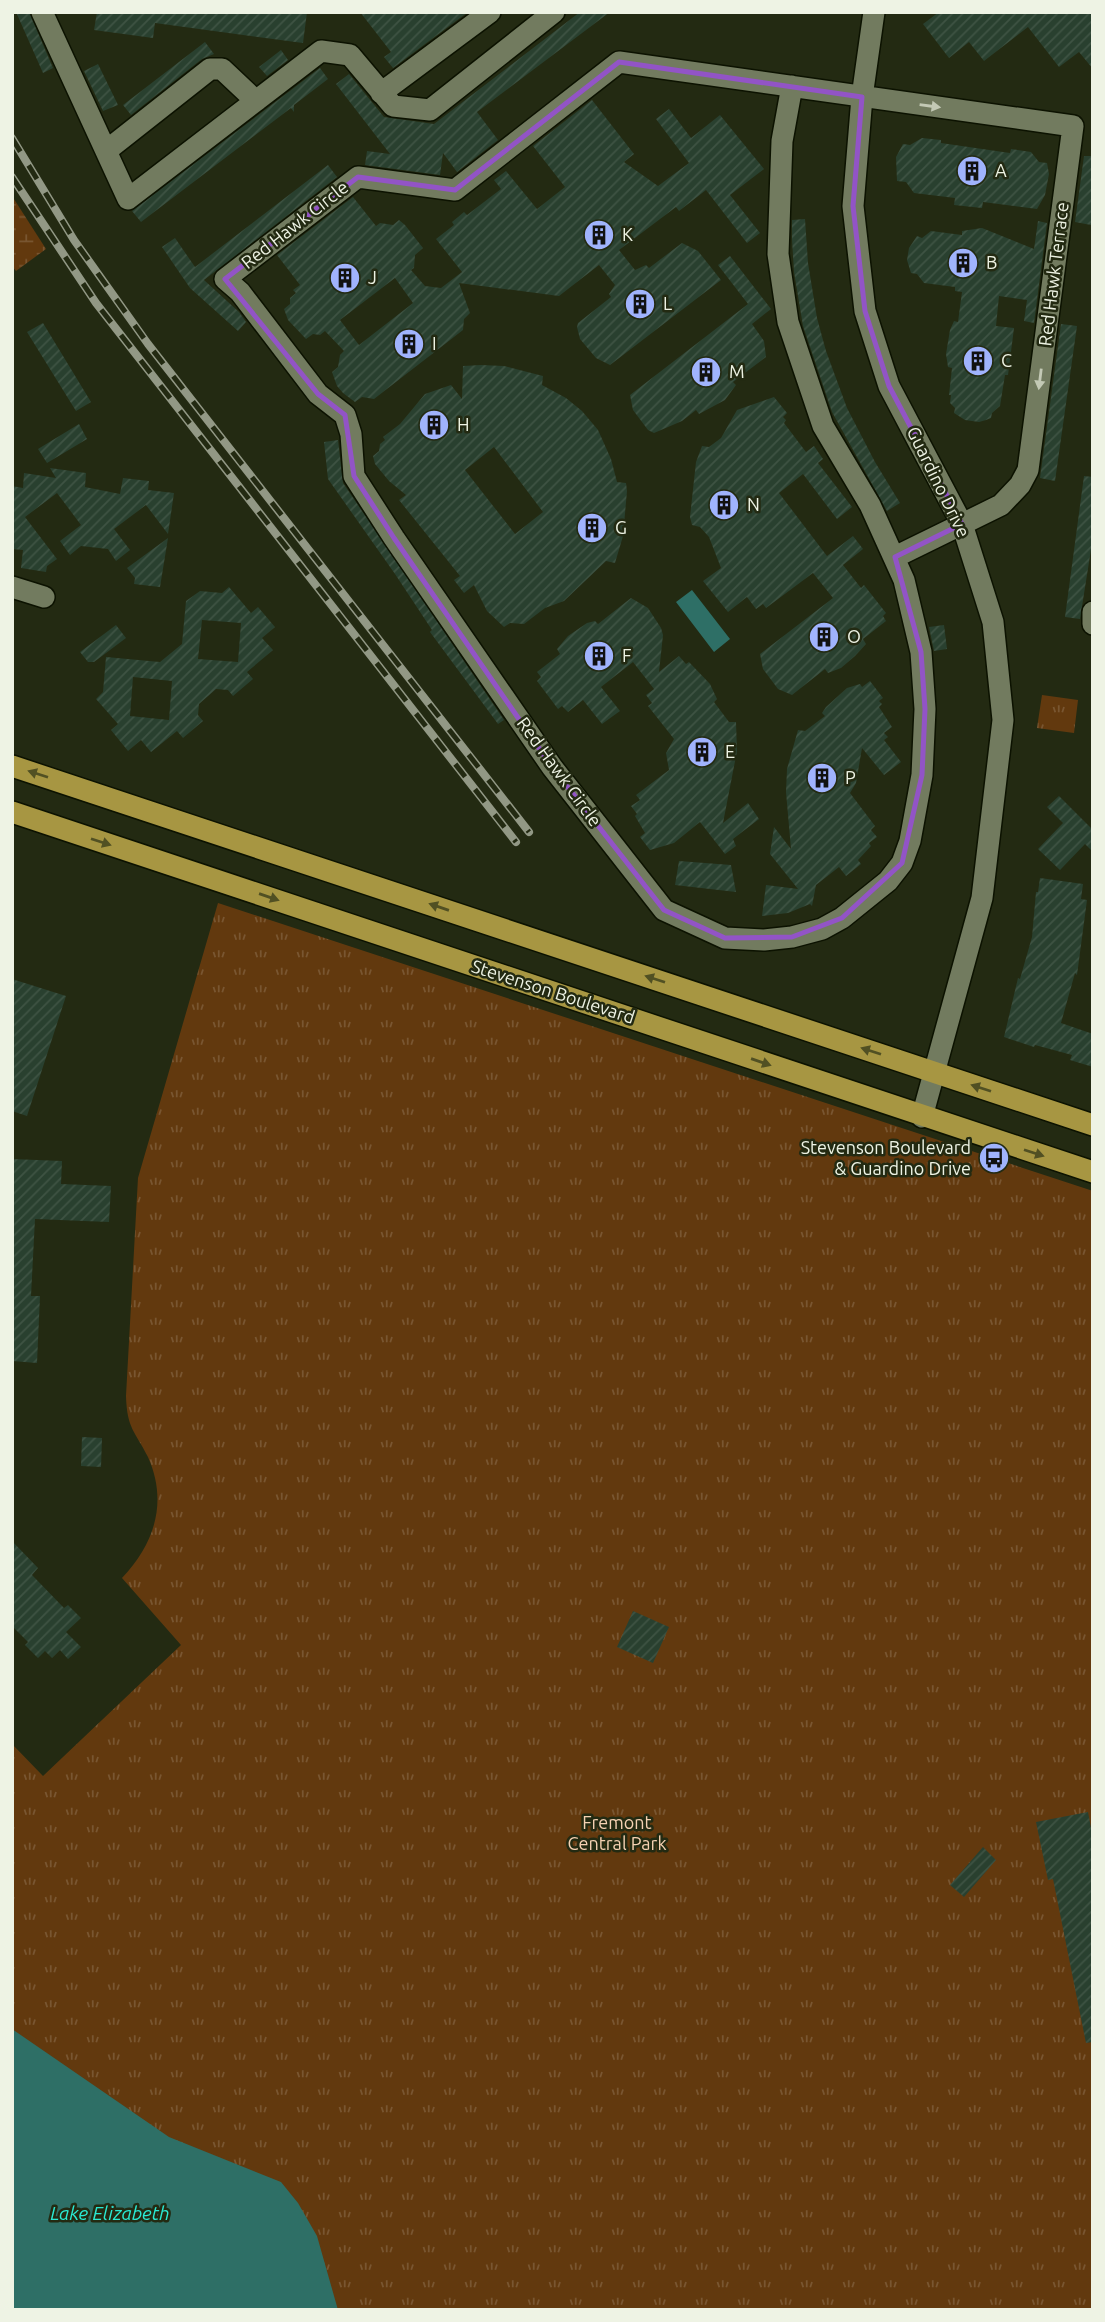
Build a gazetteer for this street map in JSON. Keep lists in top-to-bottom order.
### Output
{
  "streets": {
    "main road": ["Stevenson Boulevard"],
    "street": ["Red Hawk Circle", "Red Hawk Terrace", "Guardino Drive"]
  },
  "crossings": [
    ["Red Hawk Circle", "Red Hawk Terrace"],
    ["Red Hawk Circle", "Guardino Drive"],
    ["Red Hawk Terrace", "Guardino Drive"],
    ["Guardino Drive", "Stevenson Boulevard"]
  ],
  "water": ["Lake Elizabeth"],
  "parks": ["Fremont Central Park"],
  "places": {
    "building": [
      "A",
      "K",
      "B",
      "J",
      "L",
      "I",
      "C",
      "M",
      "H",
      "N",
      "G",
      "O",
      "F",
      "E",
      "P"
    ],
    "bus stop": ["Stevenson Boulevard & Guardino Drive"]
  }
}
